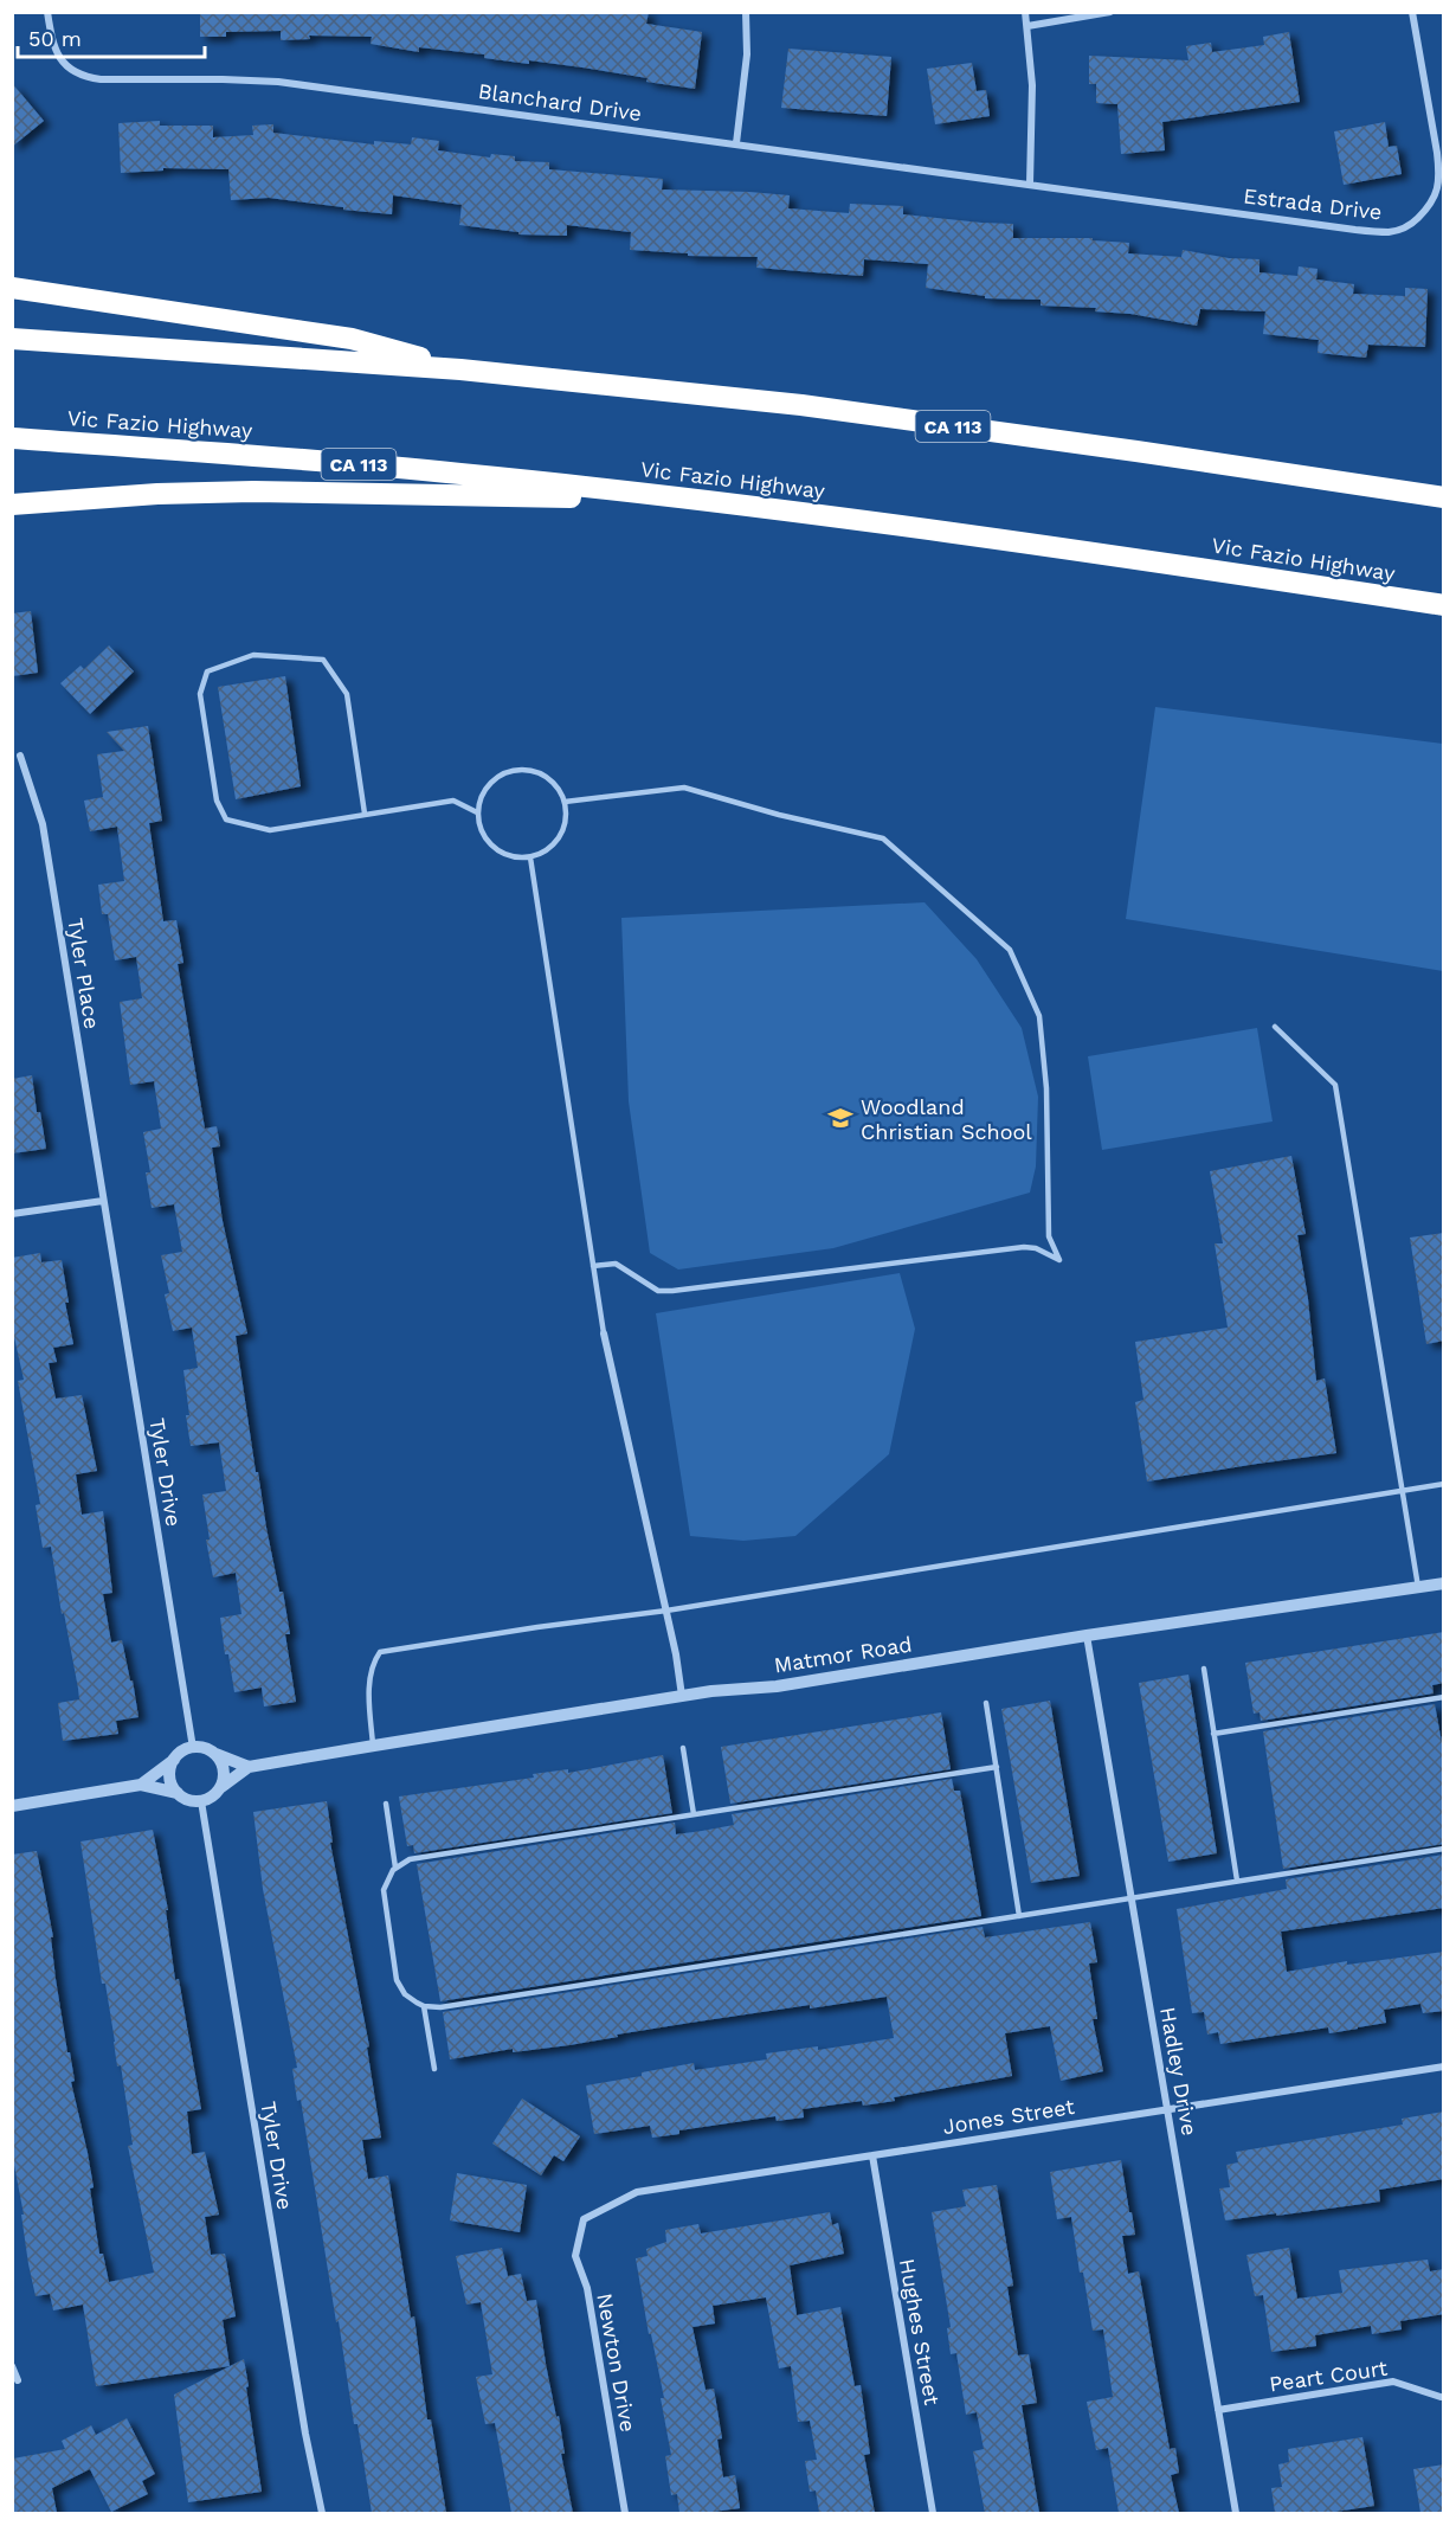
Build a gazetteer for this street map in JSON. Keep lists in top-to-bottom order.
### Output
{
  "streets": {
    "highway": ["Vic Fazio Highway", "CA 113"],
    "street": [
      "Blanchard Drive",
      "Estrada Drive",
      "Tyler Place",
      "Tyler Drive",
      "Matmor Road",
      "Hadley Drive",
      "Jones Street",
      "Hughes Street",
      "Newton Drive",
      "Peart Court"
    ]
  },
  "crossings": [
    ["Blanchard Drive", "Estrada Drive"],
    ["Tyler Place", "Tyler Drive"],
    ["Tyler Drive", "Matmor Road"],
    ["Matmor Road", "Hadley Drive"],
    ["Hadley Drive", "Jones Street"],
    ["Hadley Drive", "Peart Court"],
    ["Jones Street", "Hughes Street"],
    ["Jones Street", "Newton Drive"]
  ],
  "places": {
    "school or university": ["Woodland Christian School"]
  },
  "scale_bar": "50 m"
}
